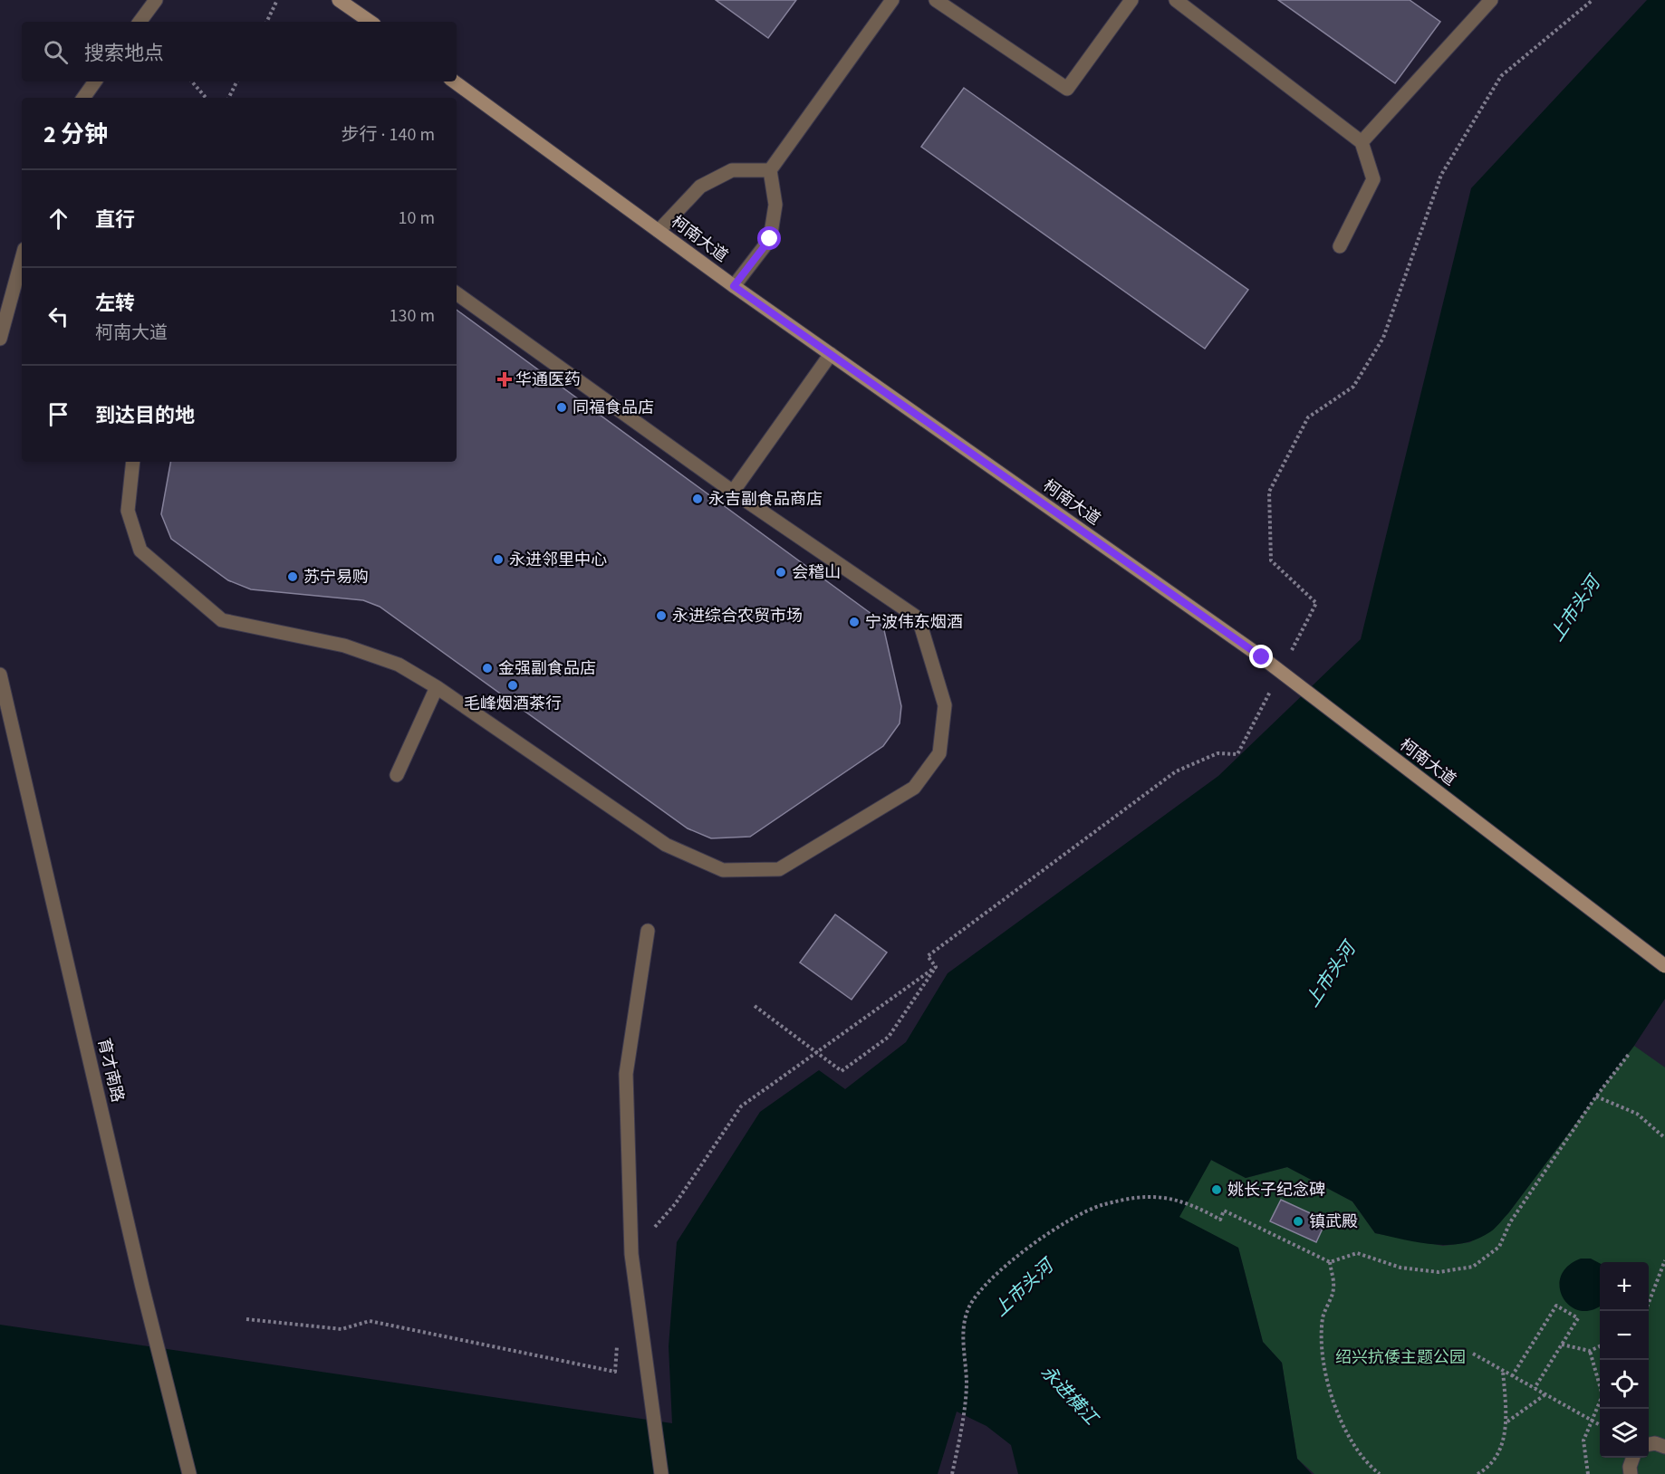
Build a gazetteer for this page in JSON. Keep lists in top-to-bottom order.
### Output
{
  "streets": {
    "main road": ["柯南大道"],
    "street": ["育才南路"]
  },
  "water": ["上市头河", "永进横江"],
  "parks": ["绍兴抗倭主题公园"],
  "places": {
    "health": ["华通医药"],
    "other": [
      "同福食品店",
      "永吉副食品商店",
      "永进邻里中心",
      "会稽山",
      "苏宁易购",
      "永进综合农贸市场",
      "宁波伟东烟酒",
      "金强副食品店",
      "毛峰烟酒茶行",
      "姚长子纪念碑",
      "镇武殿"
    ]
  },
  "page": {
    "search": "搜索地点",
    "heading": ["2 分钟", "步行 · 140 m"],
    "list": [
      ["直行", "10 m"],
      ["左转", "柯南大道", "130 m"],
      "到达目的地"
    ],
    "map_buttons": ["+", "−"]
  }
}
